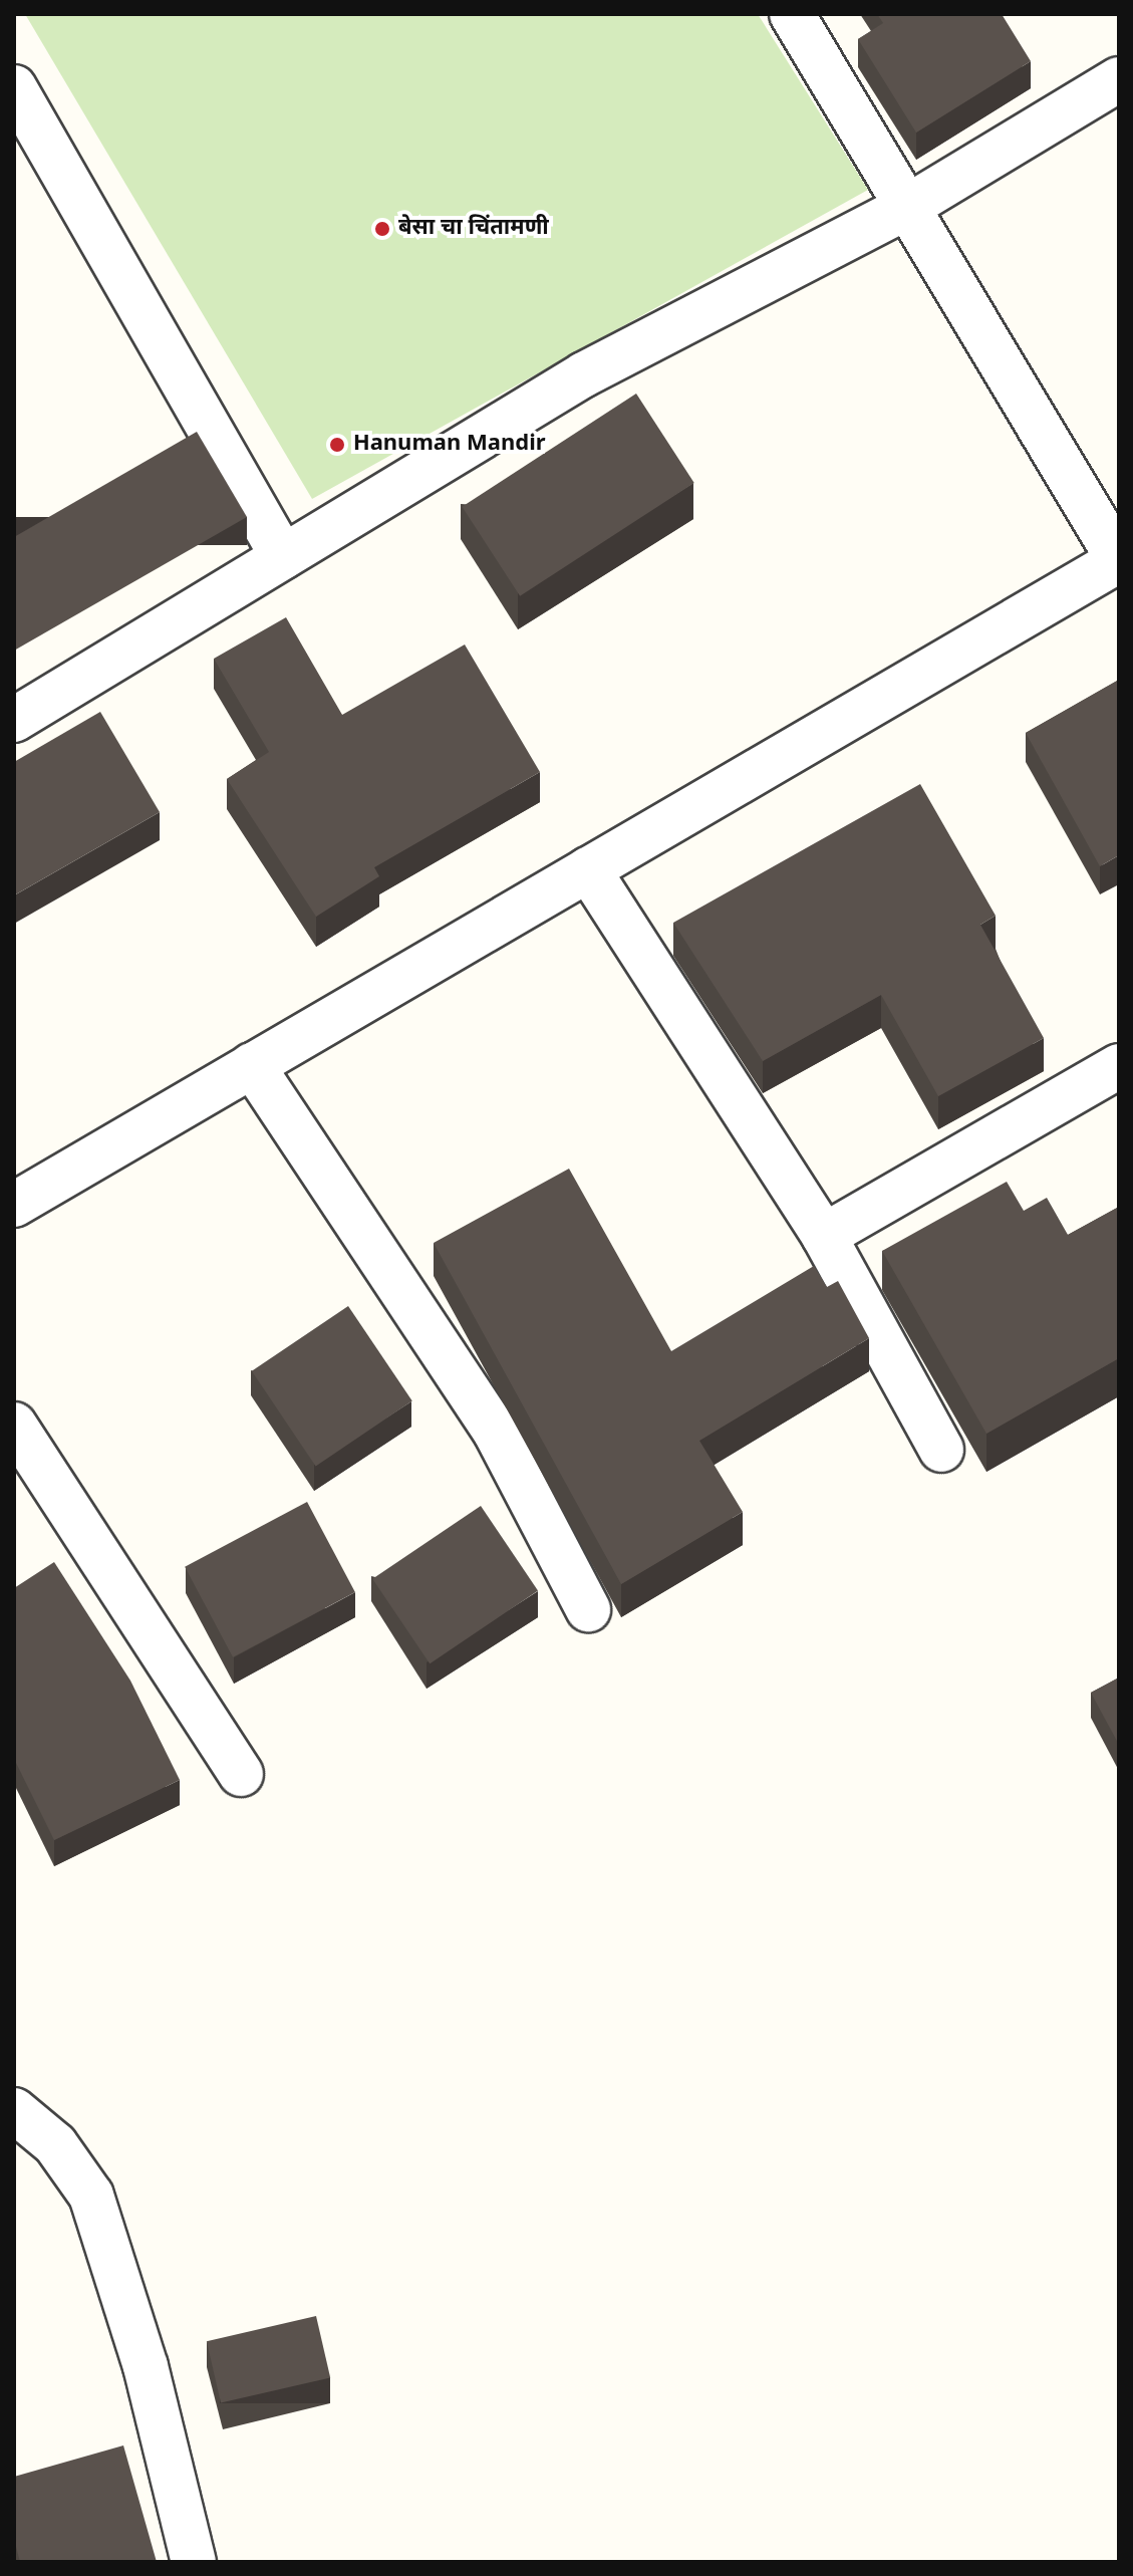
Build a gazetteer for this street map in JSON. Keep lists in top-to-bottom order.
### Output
{
  "places": ["बेसा चा चिंतामणी", "Hanuman Mandir"]
}
